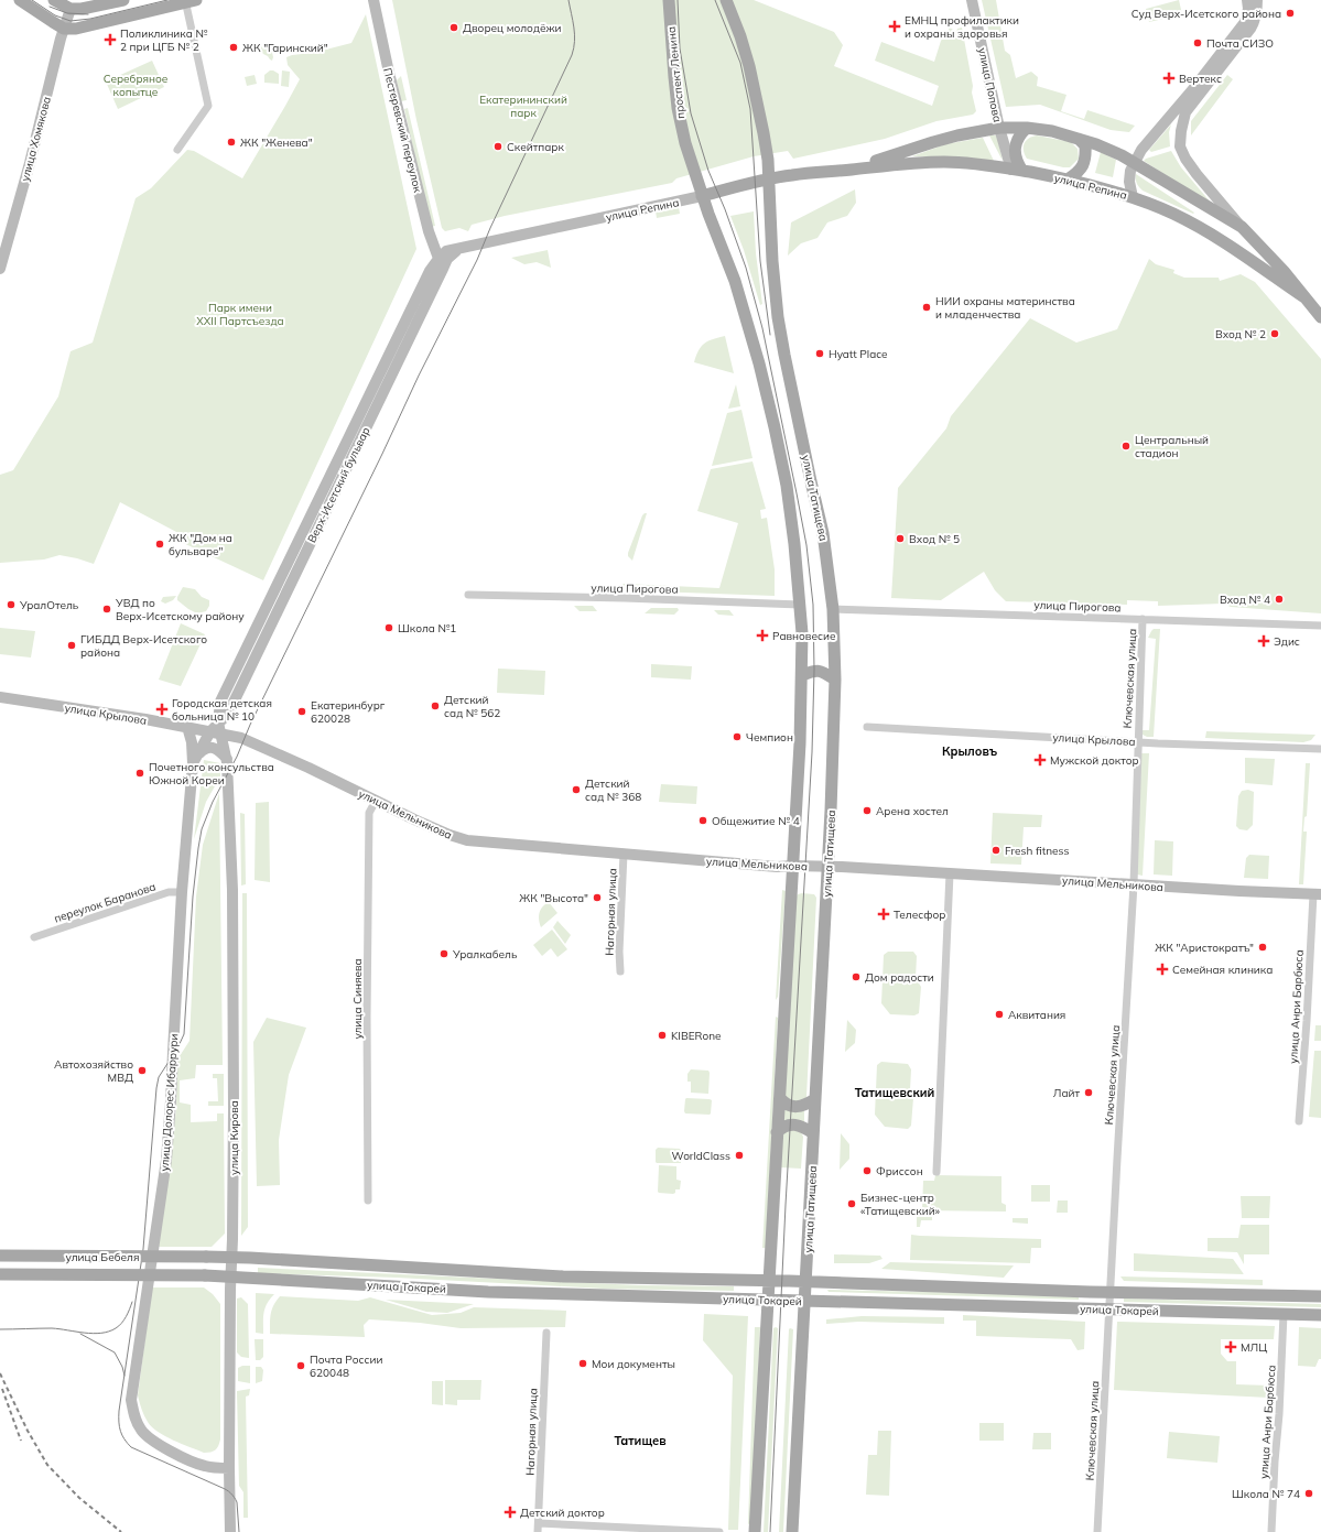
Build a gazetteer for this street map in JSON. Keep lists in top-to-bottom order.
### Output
{
  "streets": {
    "main road": [
      "проспект Ленина",
      "улица Попова",
      "Пестеревский переулок",
      "улица Хомякова",
      "улица Репина",
      "Верх-Исетский бульвар",
      "улица Татищева",
      "улица Крылова",
      "улица Мельникова",
      "улица Долорес Ибаррури",
      "улица Кирова",
      "улица Бебеля",
      "улица Токарей"
    ],
    "street": [
      "улица Пирогова",
      "Ключевская улица",
      "переулок Баранова",
      "Нагорная улица",
      "улица Синяева",
      "улица Анри Барбюса"
    ]
  },
  "crossings": [
    ["проспект Ленина", "улица Репина"],
    ["проспект Ленина", "улица Пирогова"],
    ["улица Попова", "улица Репина"],
    ["Пестеревский переулок", "улица Репина"],
    ["Пестеревский переулок", "Верх-Исетский бульвар"],
    ["улица Репина", "Верх-Исетский бульвар"],
    ["улица Репина", "улица Татищева"],
    ["Верх-Исетский бульвар", "улица Крылова"],
    ["Верх-Исетский бульвар", "улица Долорес Ибаррури"],
    ["Верх-Исетский бульвар", "улица Кирова"],
    ["улица Татищева", "улица Пирогова"],
    ["улица Татищева", "улица Мельникова"],
    ["улица Татищева", "улица Токарей"],
    ["улица Пирогова", "Ключевская улица"],
    ["Ключевская улица", "улица Крылова"],
    ["Ключевская улица", "улица Мельникова"],
    ["Ключевская улица", "улица Токарей"],
    ["улица Крылова", "улица Мельникова"],
    ["улица Крылова", "улица Долорес Ибаррури"],
    ["улица Крылова", "улица Кирова"],
    ["улица Мельникова", "Нагорная улица"],
    ["улица Мельникова", "улица Синяева"],
    ["улица Мельникова", "улица Анри Барбюса"],
    ["переулок Баранова", "улица Долорес Ибаррури"],
    ["улица Анри Барбюса", "улица Токарей"],
    ["улица Долорес Ибаррури", "улица Кирова"],
    ["улица Кирова", "улица Токарей"],
    ["улица Бебеля", "улица Токарей"]
  ],
  "districts": ["Крыловъ", "Татищевский", "Татищев"],
  "parks": ["Серебряное копытце", "Екатерининский парк", "Парк имени XXII Партсъезда"],
  "places": {
    "other": [
      "Суд Верх-Исетского района",
      "Дворец молодёжи",
      "Почта СИЗО",
      "ЖК \"Гаринский\"",
      "ЖК \"Женева\"",
      "Скейтпарк",
      "НИИ охраны материнства и младенчества",
      "Вход № 2",
      "Hyatt Place",
      "Центральный стадион",
      "Вход № 5",
      "ЖК \"Дом на бульваре\"",
      "Вход № 4",
      "УралОтель",
      "УВД по Верх-Исетскому району",
      "Школа №1",
      "ГИБДД Верх-Исетского района",
      "Детский сад № 562",
      "Екатеринбург 620028",
      "Чемпион",
      "Почетного консульства Южной Кореи",
      "Детский сад № 368",
      "Арена хостел",
      "Общежитие № 4",
      "Fresh fitness",
      "ЖК \"Высота\"",
      "ЖК \"Аристократъ\"",
      "Уралкабель",
      "Дом радости",
      "Аквитания",
      "KIBERone",
      "Автохозяйство МВД",
      "Лайт",
      "WorldClass",
      "Фриссон",
      "Бизнес-центр «Татищевский»",
      "Мои документы",
      "Почта России 620048",
      "Школа № 74"
    ],
    "health": [
      "ЕМНЦ профилактики и охраны здоровья",
      "Поликлиника № 2 при ЦГБ № 2",
      "Вертекс",
      "Равновесие",
      "Эдис",
      "Городская детская больница № 10",
      "Мужской доктор",
      "Телесфор",
      "Семейная клиника",
      "МЛЦ",
      "Детский доктор"
    ]
  }
}
